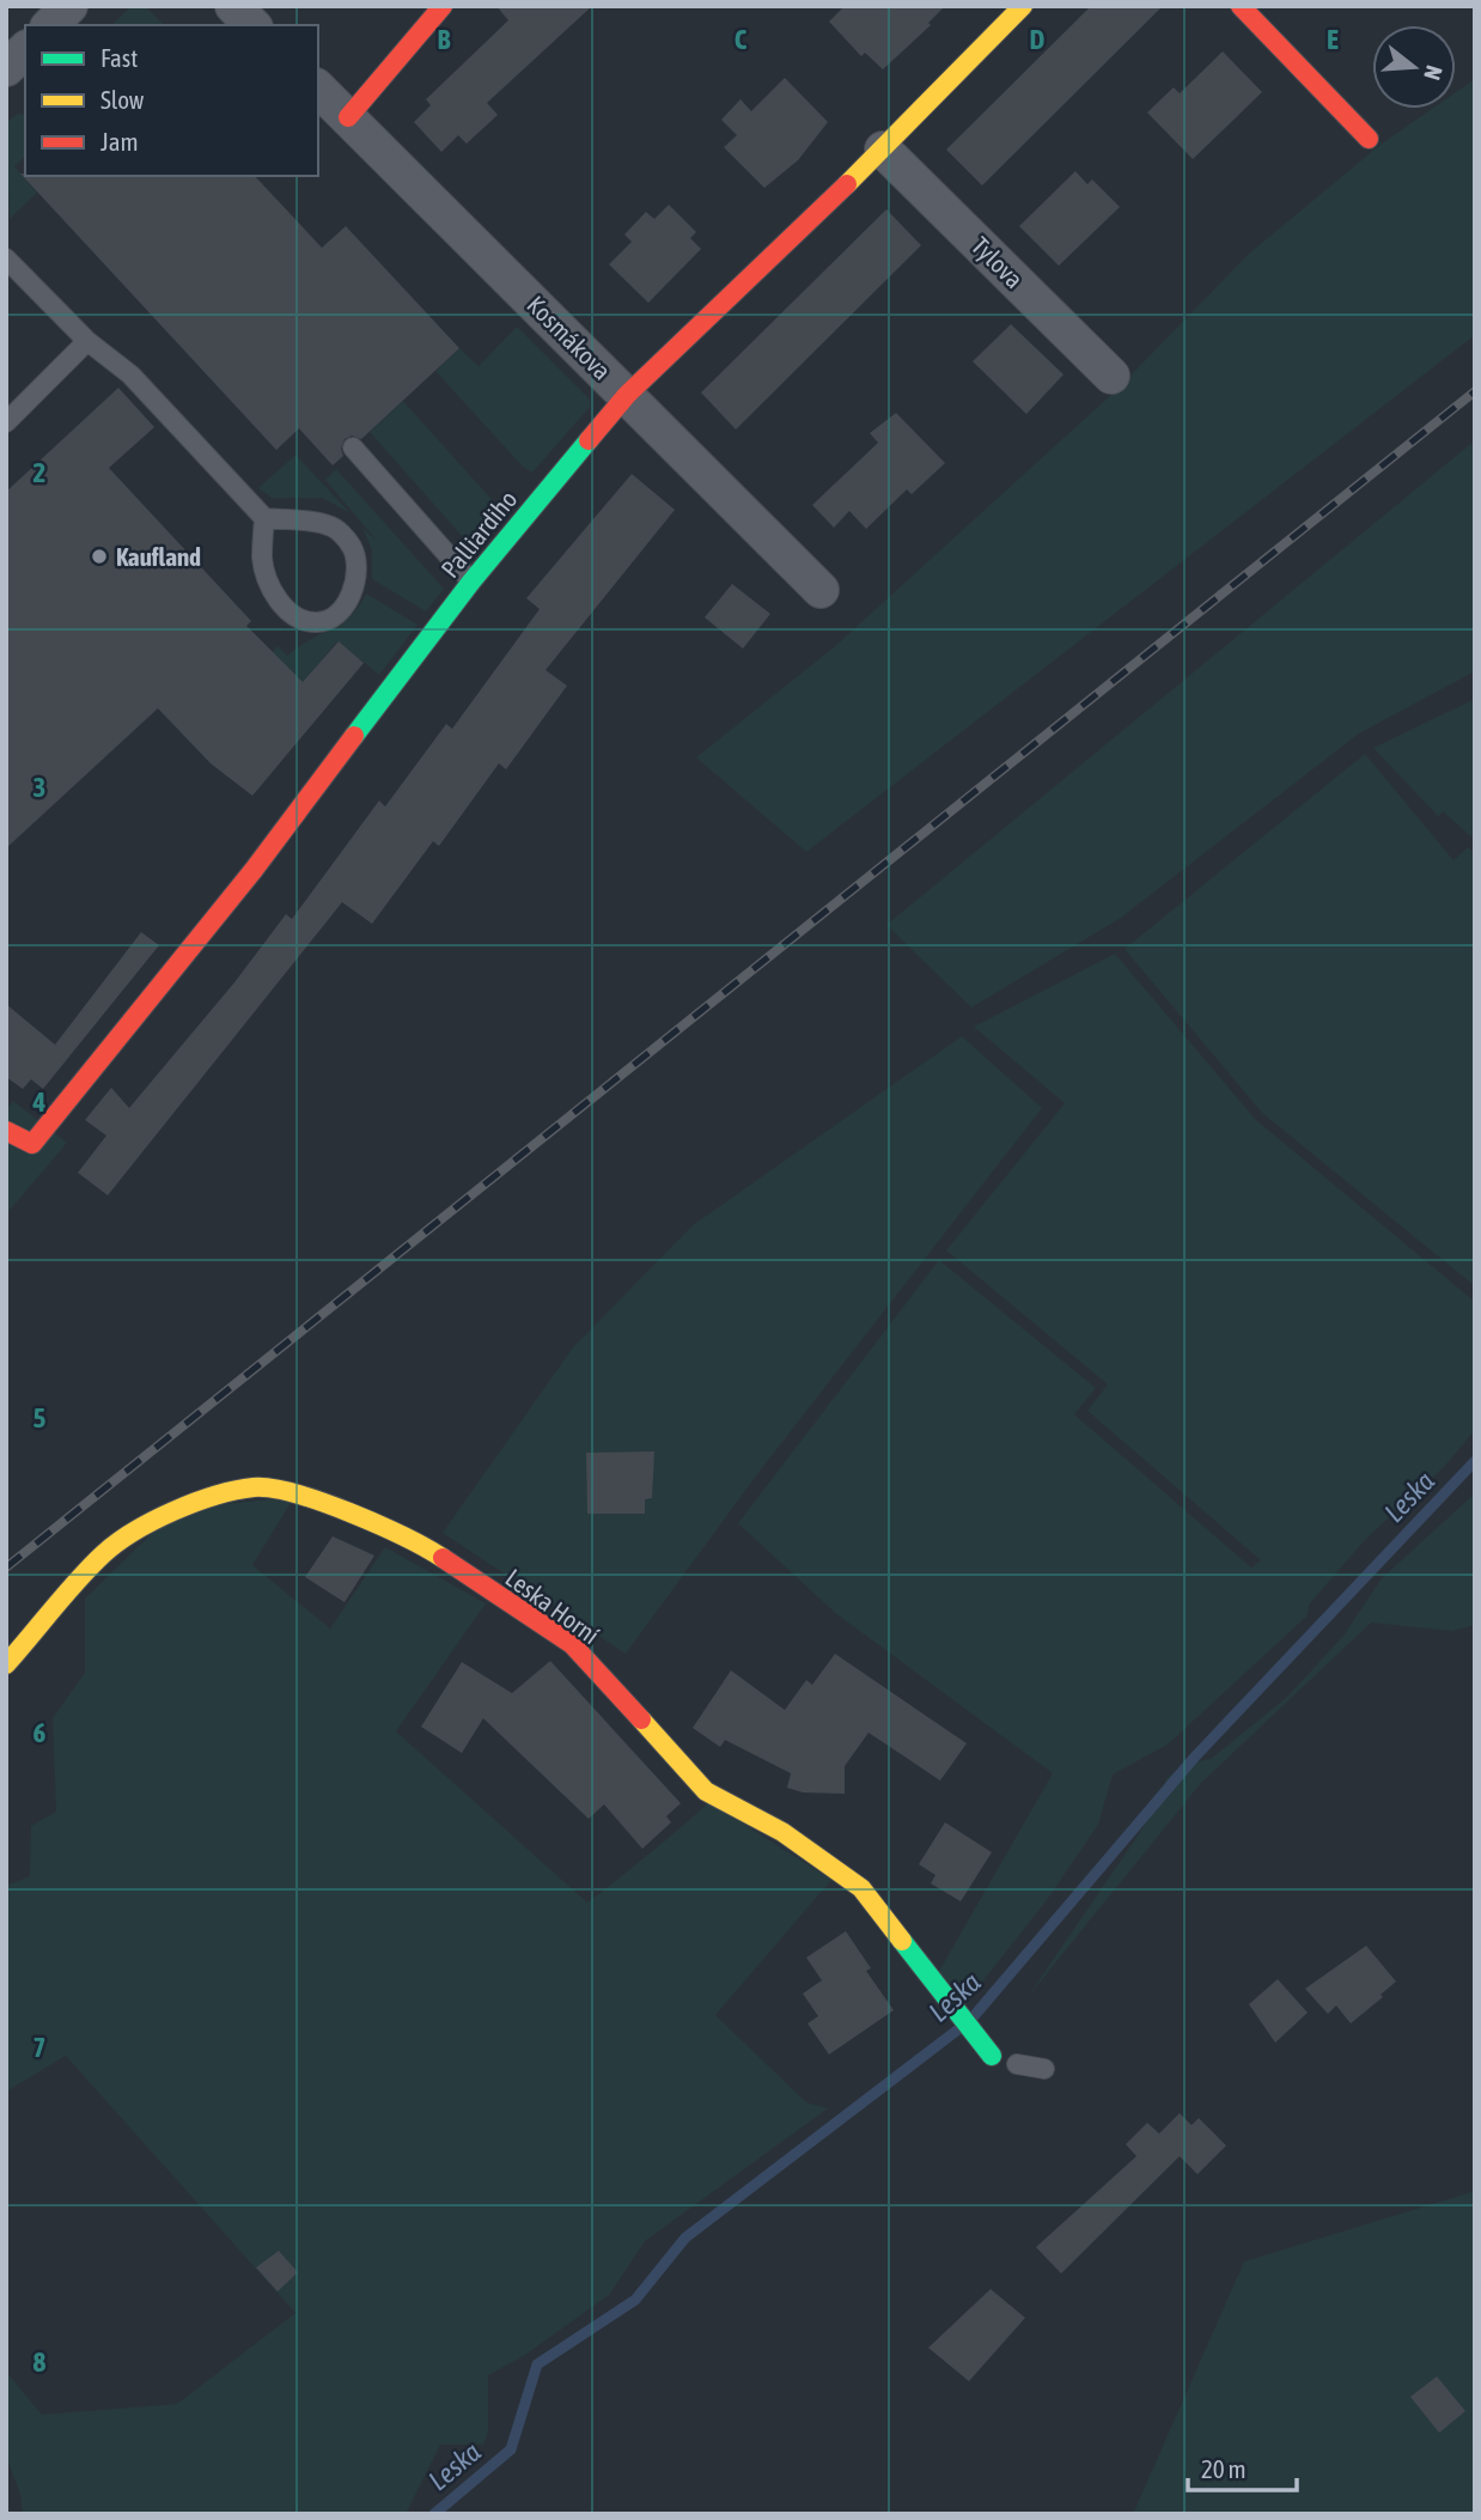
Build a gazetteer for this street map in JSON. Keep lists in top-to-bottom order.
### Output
{
  "streets": {
    "street": [
      "Tylova",
      "Kosmákova",
      "Palliardiho",
      "Leska Horní"
    ]
  },
  "crossings": [
    ["Tylova", "Palliardiho"],
    ["Kosmákova", "Palliardiho"]
  ],
  "water": ["Leska"],
  "places": ["Kaufland"],
  "legend": ["Fast", "Slow", "Jam"],
  "scale_bar": "20 m",
  "north": "right",
  "grid": {
    "columns": [
      "B",
      "C",
      "D",
      "E"
    ],
    "rows": [
      "2",
      "3",
      "4",
      "5",
      "6",
      "7",
      "8"
    ]
  }
}
